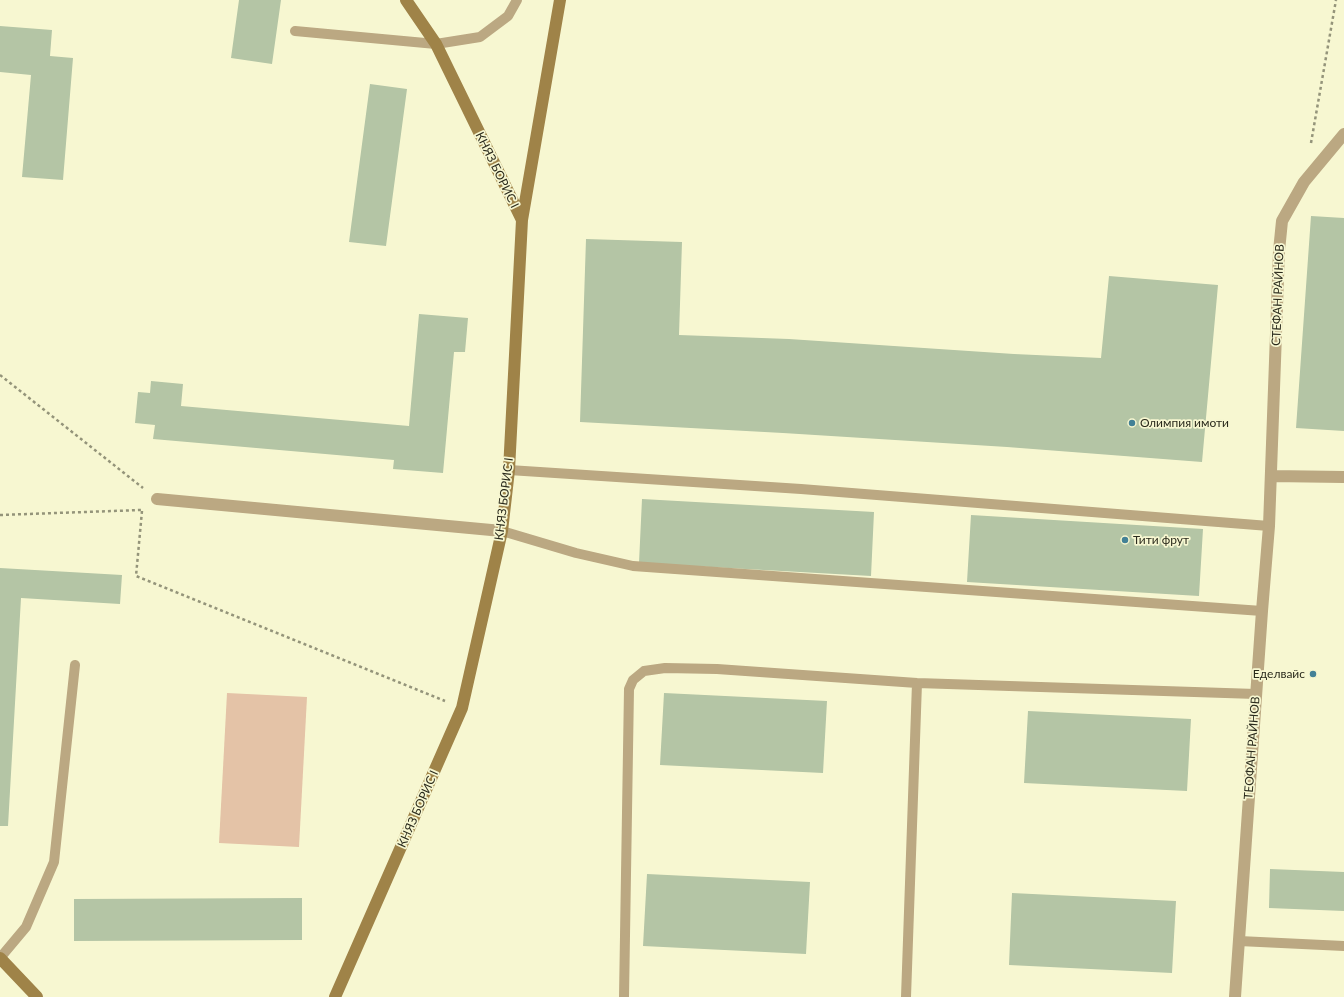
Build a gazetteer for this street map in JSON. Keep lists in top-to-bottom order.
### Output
{
  "streets": {
    "street": ["КНЯЗ БОРИС I", "СТЕФАН РАЙНОВ", "ТЕОФАН РАЙНОВ"]
  },
  "crossings": [
    ["СТЕФАН РАЙНОВ", "ТЕОФАН РАЙНОВ"]
  ],
  "places": ["Олимпия имоти", "Тити фрут", "Еделвайс"]
}
